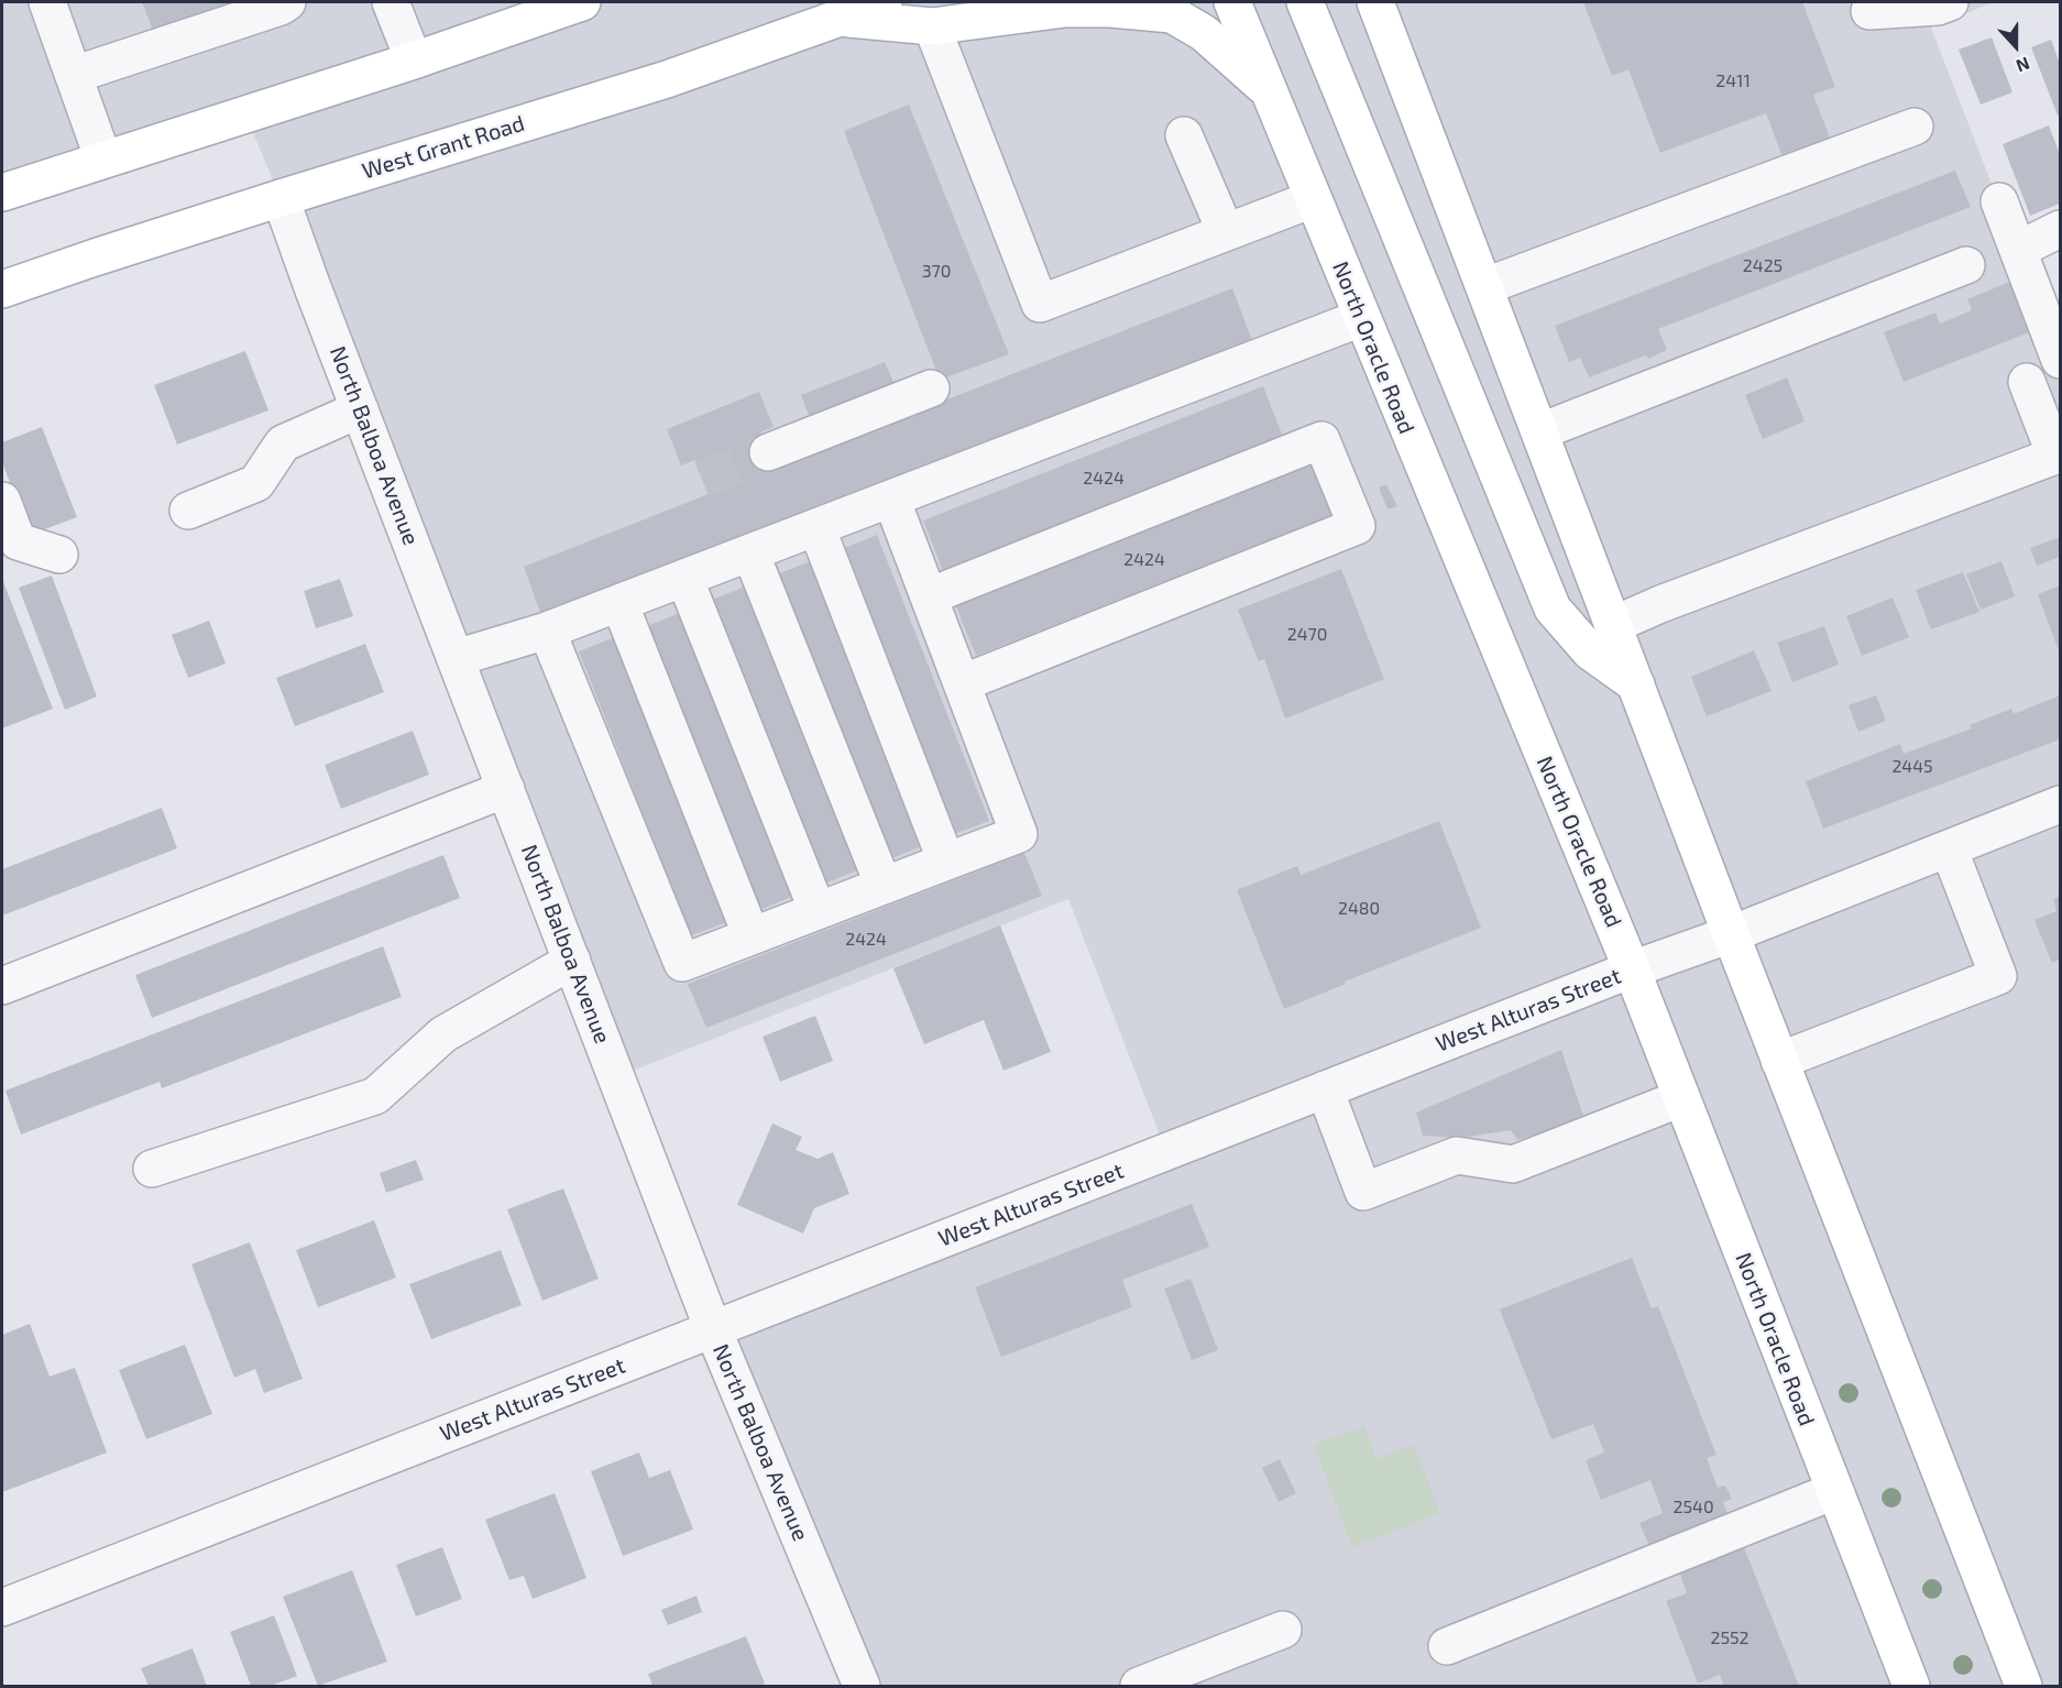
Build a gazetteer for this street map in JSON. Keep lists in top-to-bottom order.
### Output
{
  "streets": {
    "main road": ["West Grant Road", "North Oracle Road"],
    "street": ["North Balboa Avenue", "West Alturas Street"]
  },
  "crossings": [
    ["West Grant Road", "North Balboa Avenue"],
    ["North Oracle Road", "West Alturas Street"],
    ["North Balboa Avenue", "West Alturas Street"]
  ],
  "house_numbers": [
    "2411",
    "2425",
    "370",
    "2424",
    "2424",
    "2470",
    "2445",
    "2480",
    "2424",
    "2540",
    "2552"
  ],
  "north": "bottom"
}
